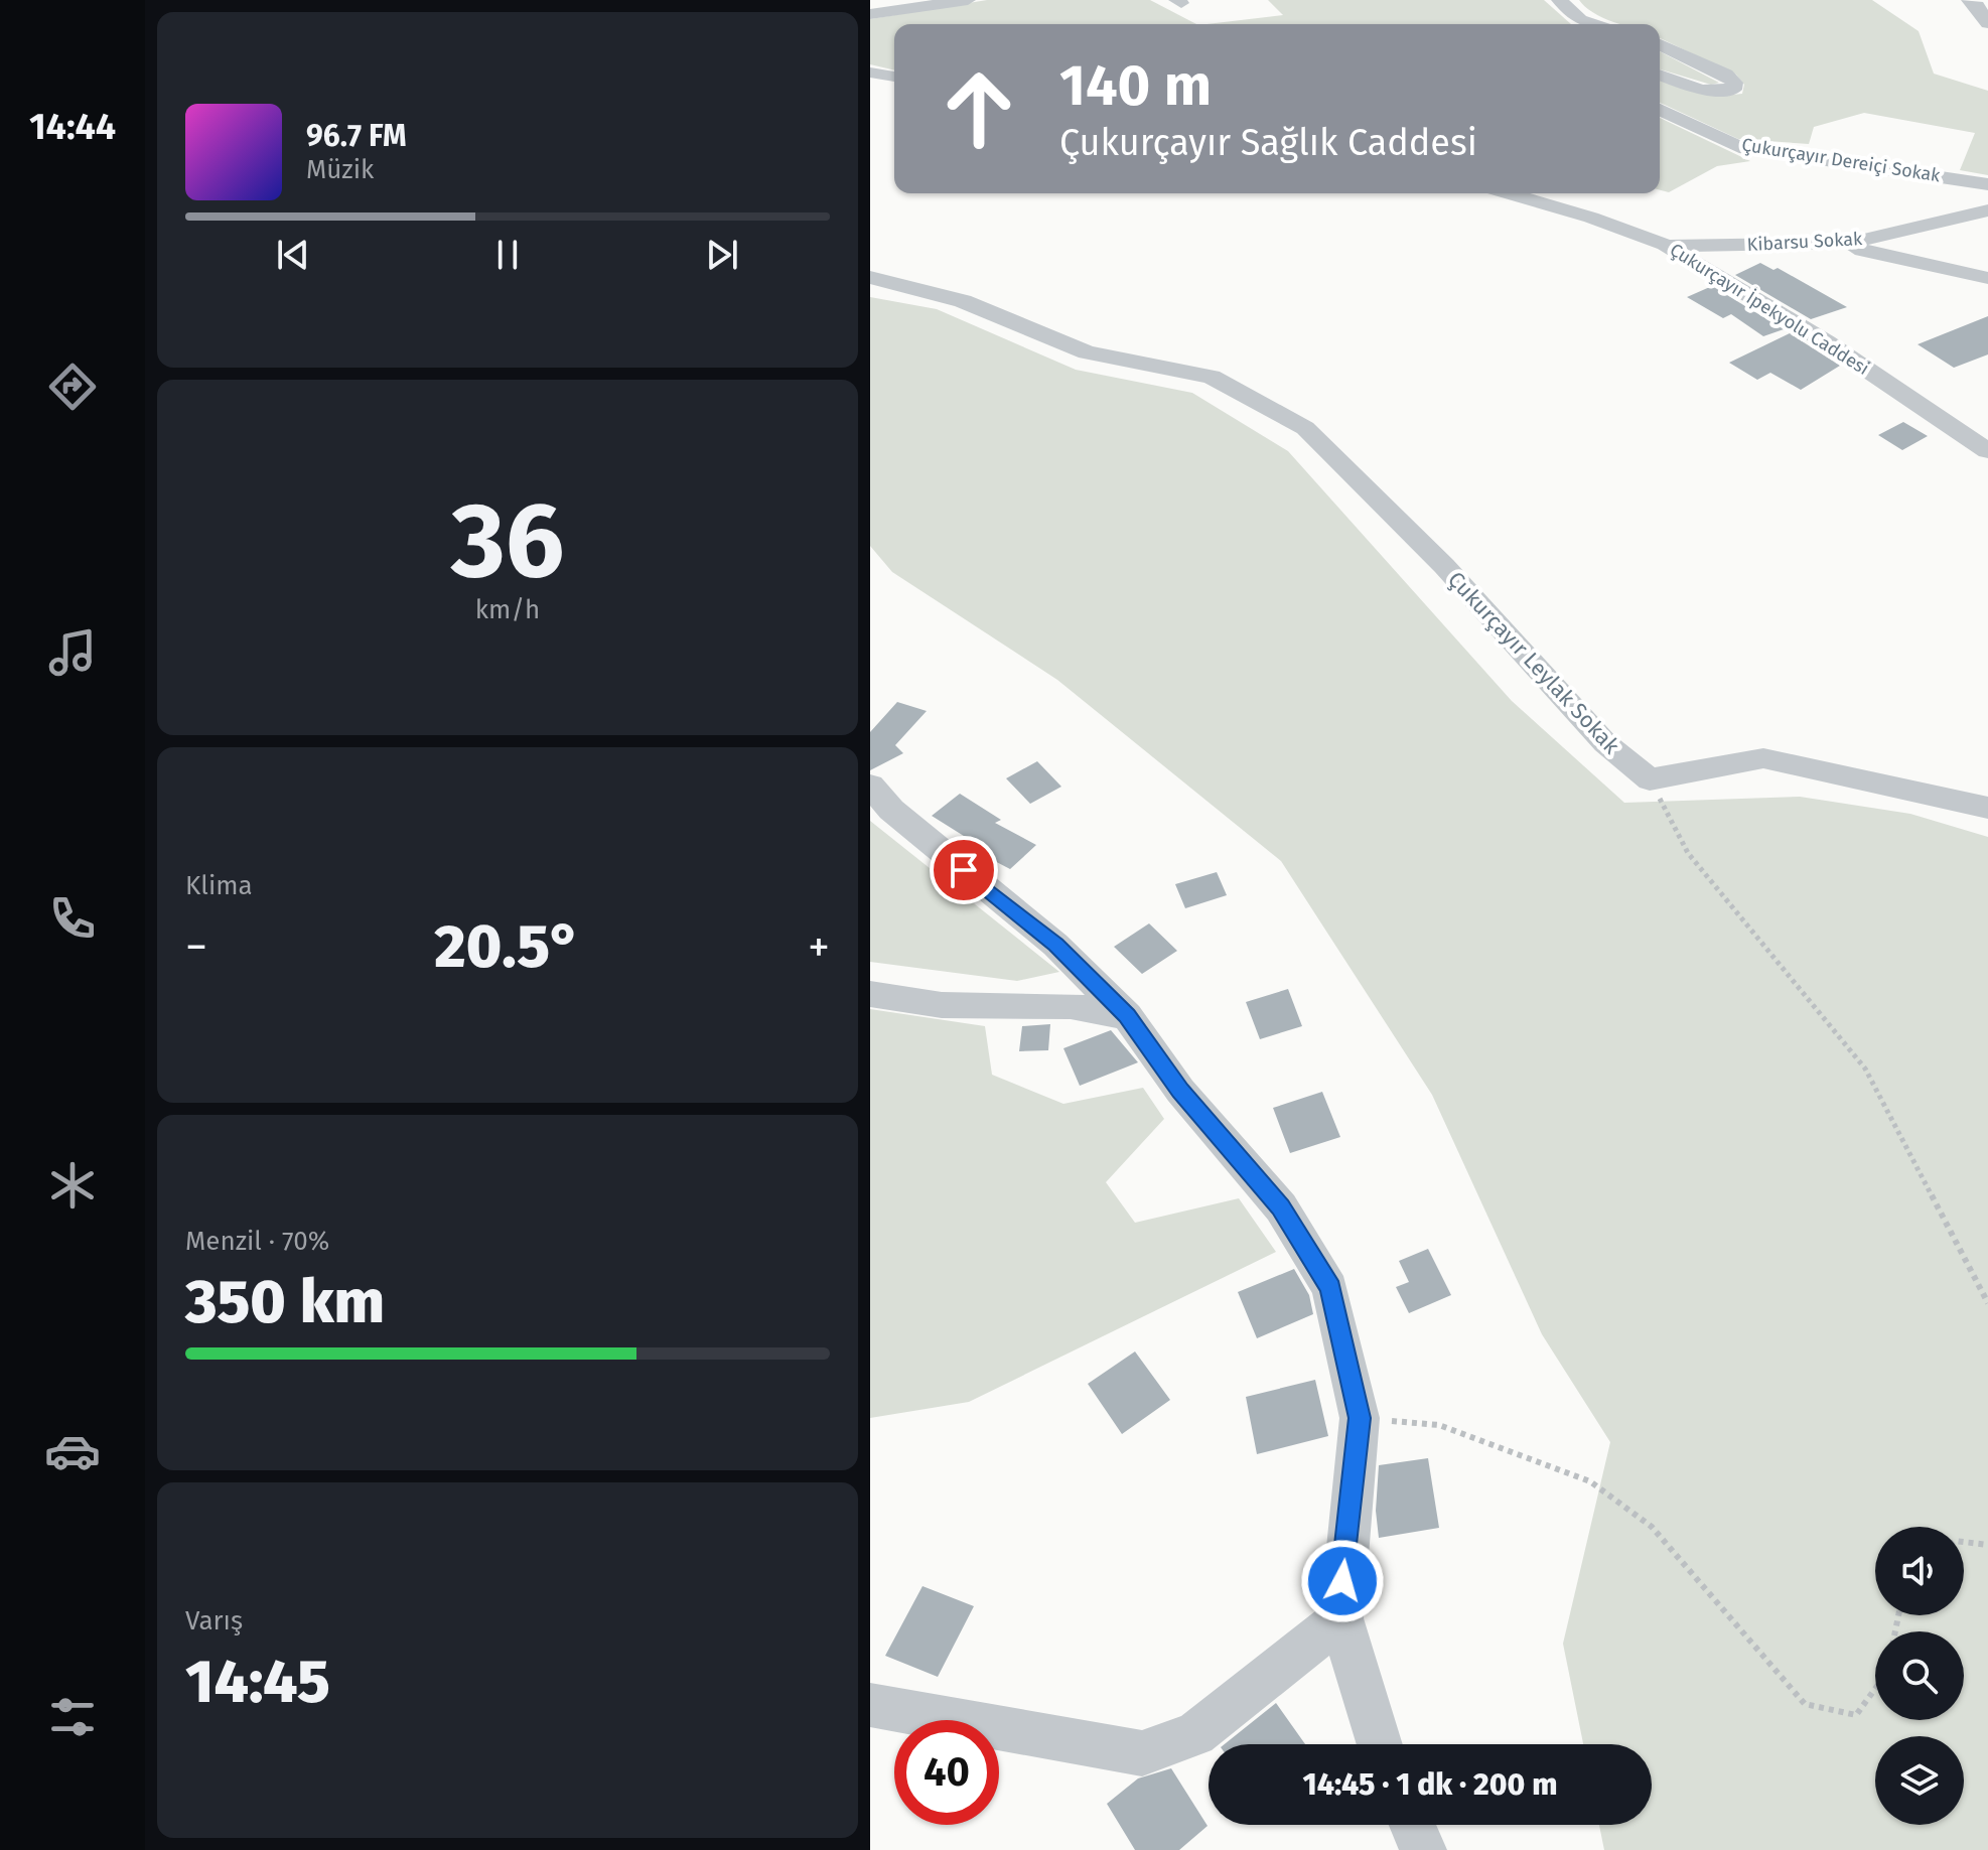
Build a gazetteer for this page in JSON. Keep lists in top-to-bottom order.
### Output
{
  "streets": {
    "street": [
      "Çukurçayır Dereiçi Sokak",
      "Kibarsu Sokak",
      "Çukurçayır İpekyolu Caddesi",
      "Çukurçayır Leylak Sokak"
    ]
  },
  "crossings": [
    ["Kibarsu Sokak", "Çukurçayır İpekyolu Caddesi"]
  ],
  "page": {
    "tabs": "14:44",
    "turn": ["140 m", "Çukurçayır Sağlık Caddesi"],
    "song": ["96.7 FM", "Müzik"],
    "tile": [
      ["36", "km/h"],
      "Klima",
      ["Menzil · 70%", "350 km"],
      ["Varış", "14:45"]
    ],
    "heat": ["−", "20.5°", "+"],
    "limit": "40",
    "trip": "14:45 · 1 dk · 200 m"
  }
}
